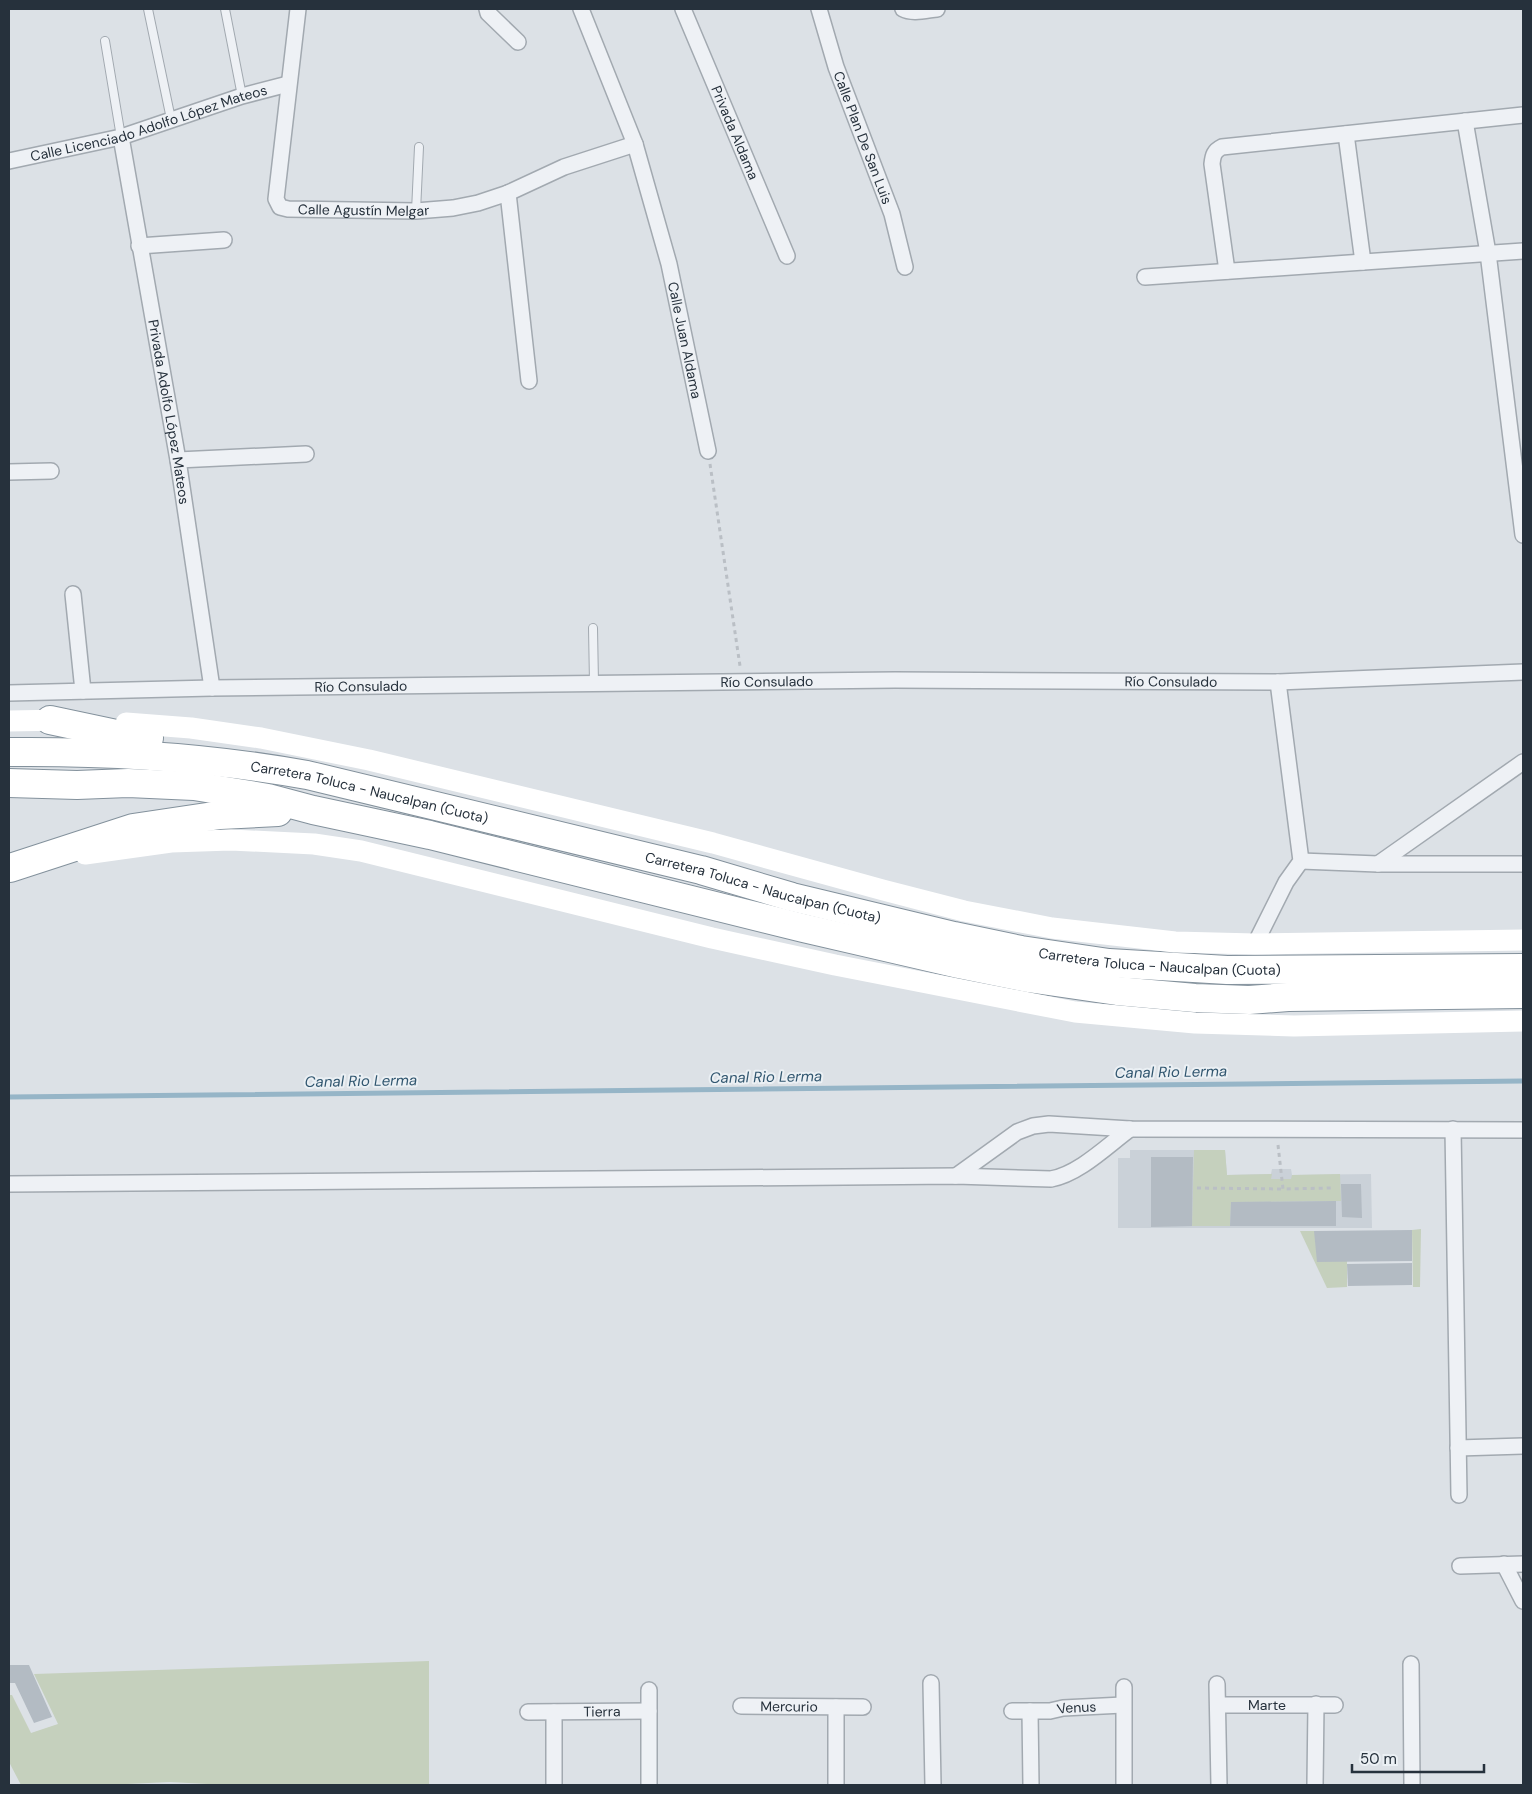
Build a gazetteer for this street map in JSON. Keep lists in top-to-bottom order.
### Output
{
  "streets": {
    "highway": ["Carretera Toluca - Naucalpan (Cuota)"],
    "street": [
      "Calle Licenciado Adolfo López Mateos",
      "Privada Aldama",
      "Calle Plan De San Luis",
      "Calle Agustín Melgar",
      "Calle Juan Aldama",
      "Privada Adolfo López Mateos",
      "Río Consulado",
      "Marte",
      "Mercurio",
      "Venus",
      "Tierra"
    ]
  },
  "crossings": [
    ["Calle Licenciado Adolfo López Mateos", "Calle Agustín Melgar"],
    ["Calle Licenciado Adolfo López Mateos", "Privada Adolfo López Mateos"],
    ["Calle Agustín Melgar", "Calle Juan Aldama"],
    ["Privada Adolfo López Mateos", "Río Consulado"]
  ],
  "water": ["Canal Rio Lerma"],
  "scale_bar": "50 m"
}
